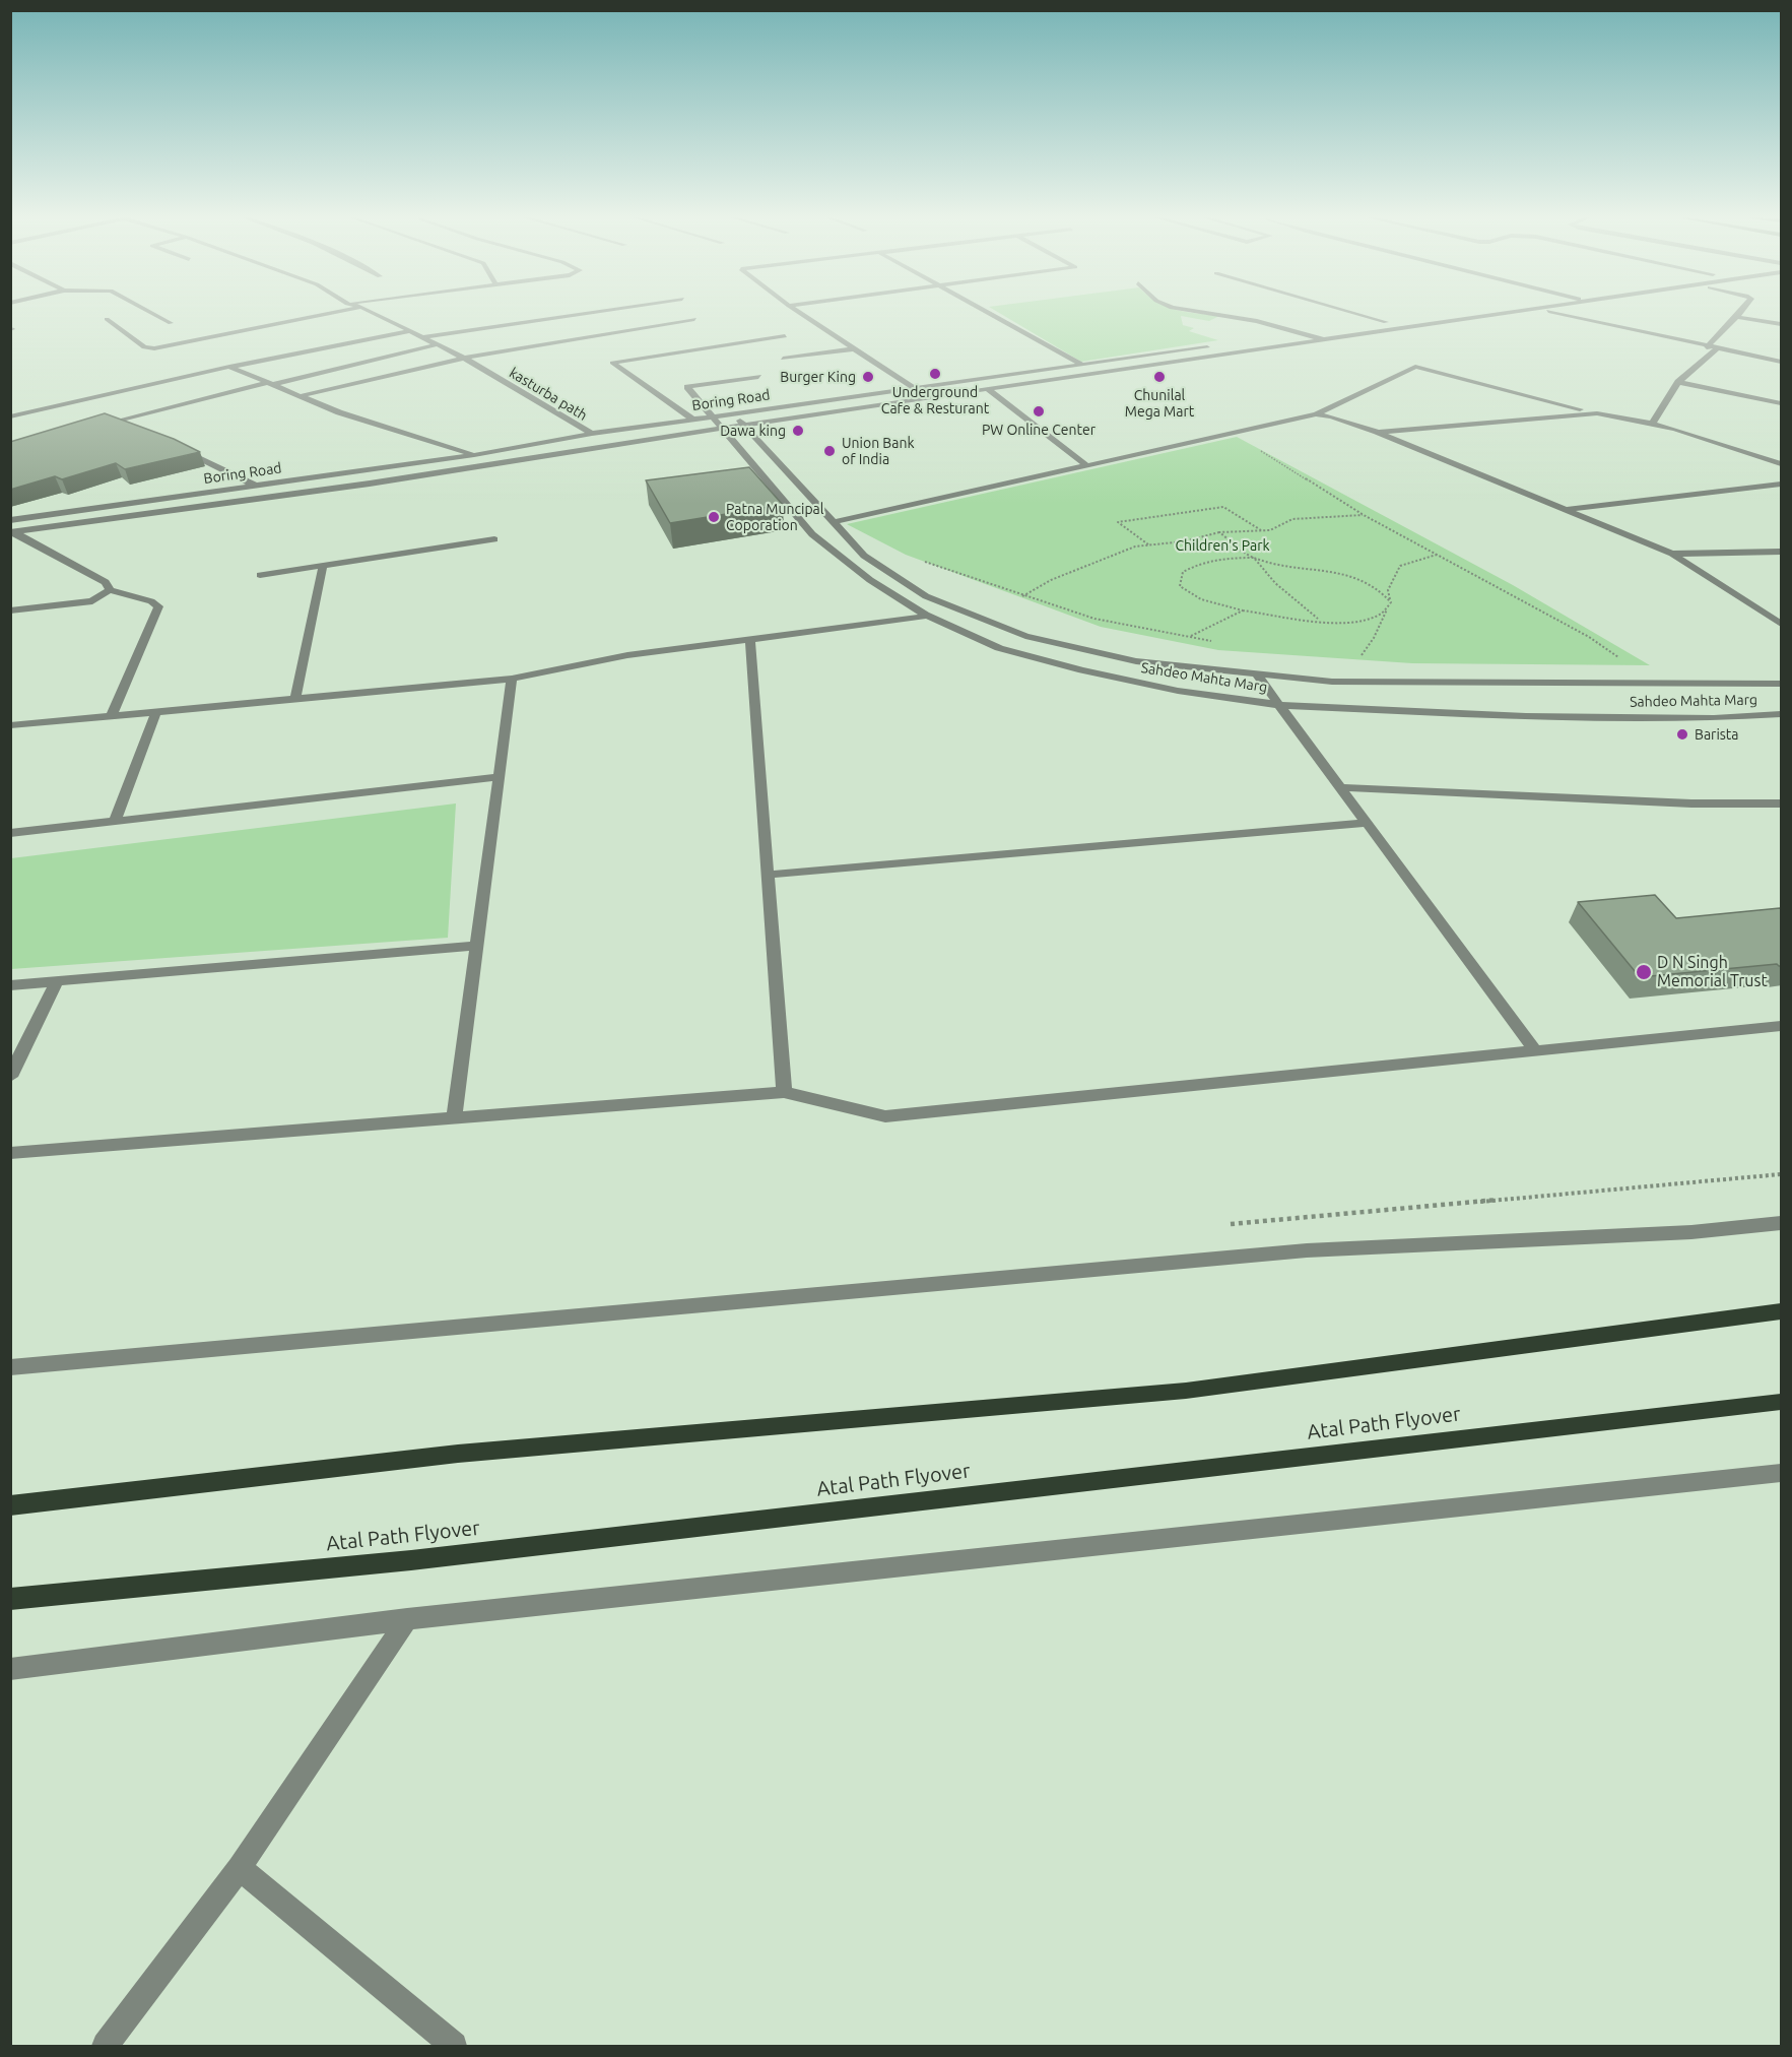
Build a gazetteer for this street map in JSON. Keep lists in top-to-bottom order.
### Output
{
  "streets": {
    "main road": ["Atal Path Flyover"],
    "street": ["kasturba path", "Boring Road", "Sahdeo Mahta Marg"]
  },
  "crossings": [
    ["kasturba path", "Boring Road"],
    ["Boring Road", "Sahdeo Mahta Marg"]
  ],
  "parks": ["Children's Park"],
  "places": [
    "Underground Cafe & Resturant",
    "Burger King",
    "Chunilal Mega Mart",
    "PW Online Center",
    "Dawa king",
    "Union Bank of India",
    "Patna Muncipal Coporation",
    "Barista",
    "D N Singh Memorial Trust"
  ]
}
